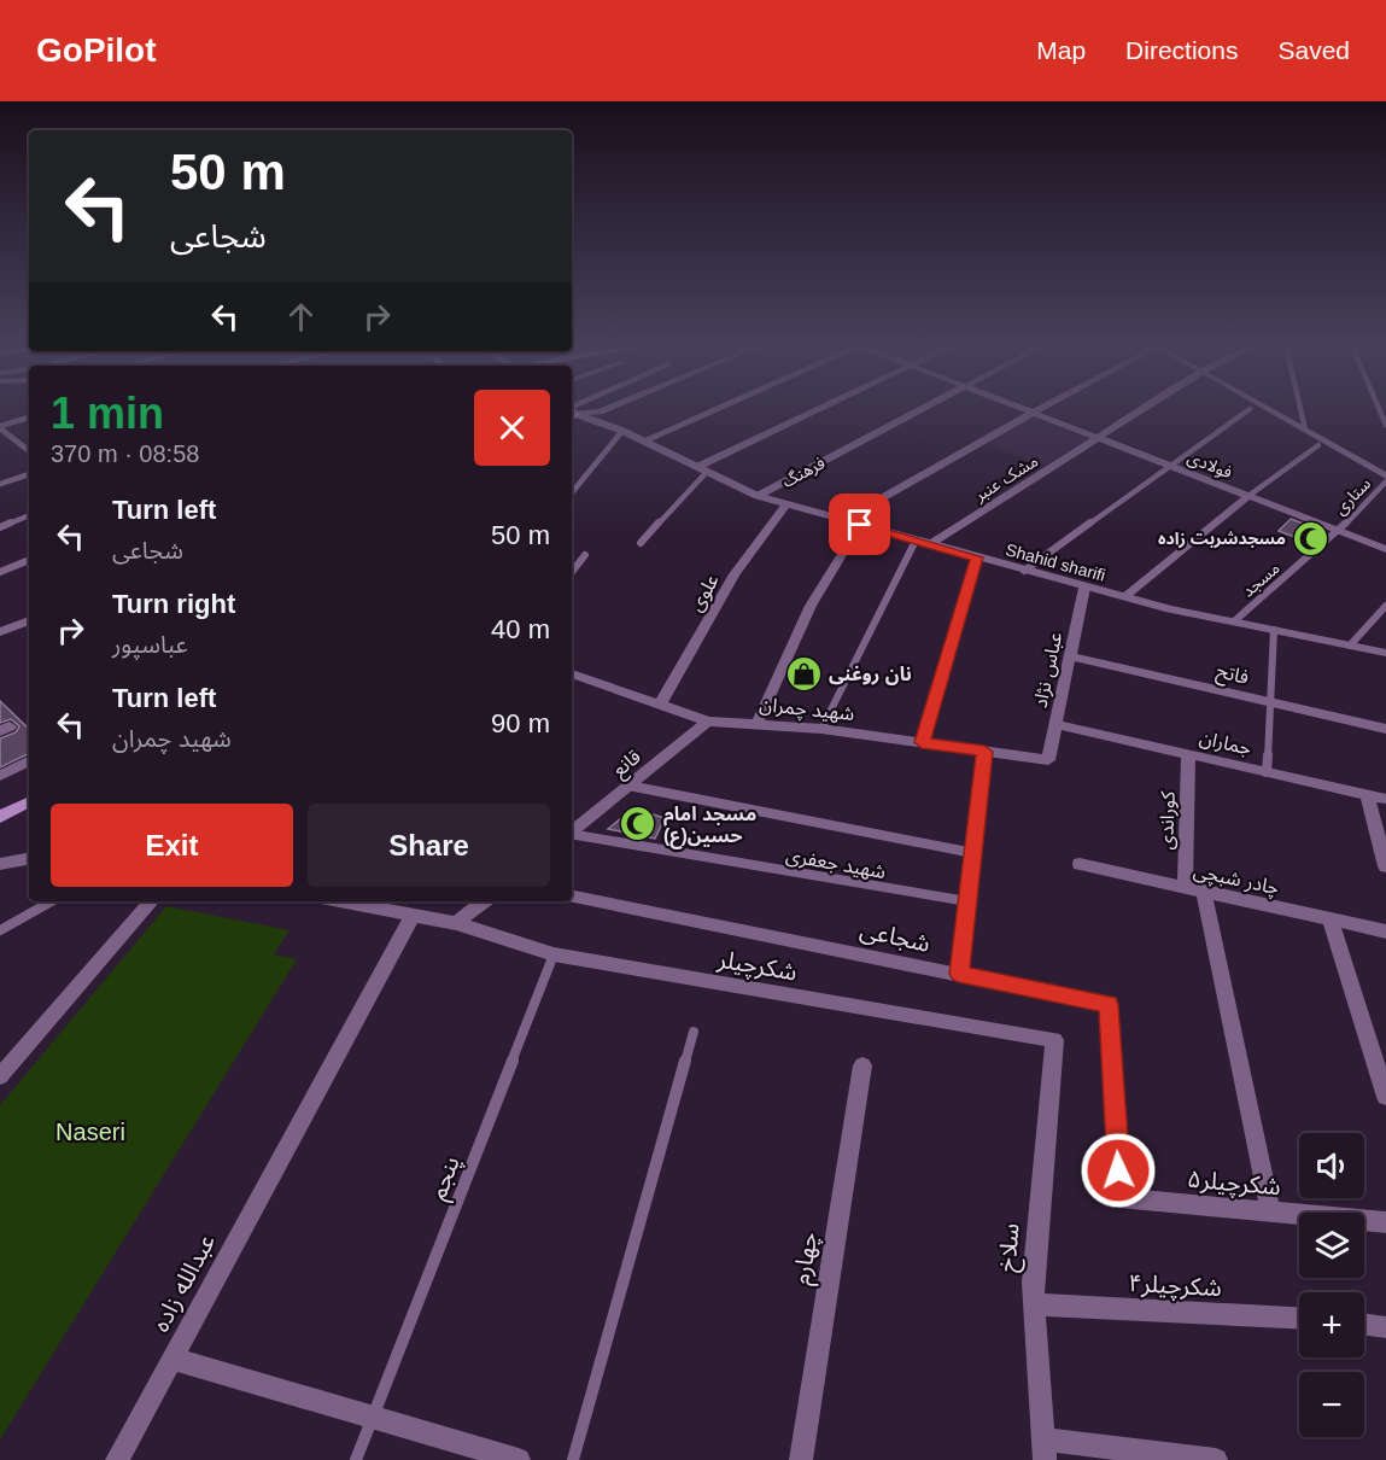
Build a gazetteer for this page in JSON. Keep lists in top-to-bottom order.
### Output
{
  "streets": {
    "street": [
      "فولادی",
      "فرهنگ",
      "مشک عنبر",
      "Shahid sharifi",
      "علوی",
      "عباس نژاد",
      "فاتح",
      "شهید چمران",
      "جماران",
      "قانع",
      "کوراندی",
      "چادر شبچی",
      "شجاعی",
      "شکرچیلر",
      "شکرچیلر۵",
      "سلاخ",
      "چهارم",
      "عبدالله زاده",
      "شکرچیلر۴"
    ],
    "lane": [
      "ستاری",
      "مسجد",
      "شهید جعفری",
      "پنجم"
    ]
  },
  "crossings": [
    ["فولادی", "مشک عنبر"],
    ["فولادی", "ستاری"],
    ["فولادی", "مسجد"],
    ["فرهنگ", "Shahid sharifi"],
    ["مشک عنبر", "Shahid sharifi"],
    ["ستاری", "مسجد"],
    ["Shahid sharifi", "مسجد"],
    ["Shahid sharifi", "علوی"],
    ["Shahid sharifi", "عباس نژاد"],
    ["علوی", "شهید چمران"],
    ["عباس نژاد", "فاتح"],
    ["عباس نژاد", "شهید چمران"],
    ["عباس نژاد", "جماران"],
    ["شهید چمران", "قانع"],
    ["جماران", "کوراندی"],
    ["کوراندی", "چادر شبچی"],
    ["شجاعی", "شکرچیلر۵"],
    ["شکرچیلر", "پنجم"],
    ["شکرچیلر", "سلاخ"],
    ["پنجم", "عبدالله زاده"],
    ["سلاخ", "شکرچیلر۴"]
  ],
  "parks": ["Naseri"],
  "places": {
    "mosque": ["مسجدشربت زاده", "مسجد امام حسین(ع)"],
    "shop": ["نان روغنی"]
  },
  "page": {
    "header": "GoPilot",
    "nav": ["Map", "Directions", "Saved"],
    "turn": ["50 m", "شجاعی"],
    "heading": ["1 min", "370 m · 08:58"],
    "list": [
      {
        "name": "Turn left",
        "note": "شجاعی",
        "value": "50 m"
      },
      {
        "name": "Turn right",
        "note": "عباسپور",
        "value": "40 m"
      },
      {
        "name": "Turn left",
        "note": "شهید چمران",
        "value": "90 m"
      }
    ],
    "buttons": ["Exit", "Share"],
    "map_buttons": ["+", "−"]
  }
}
